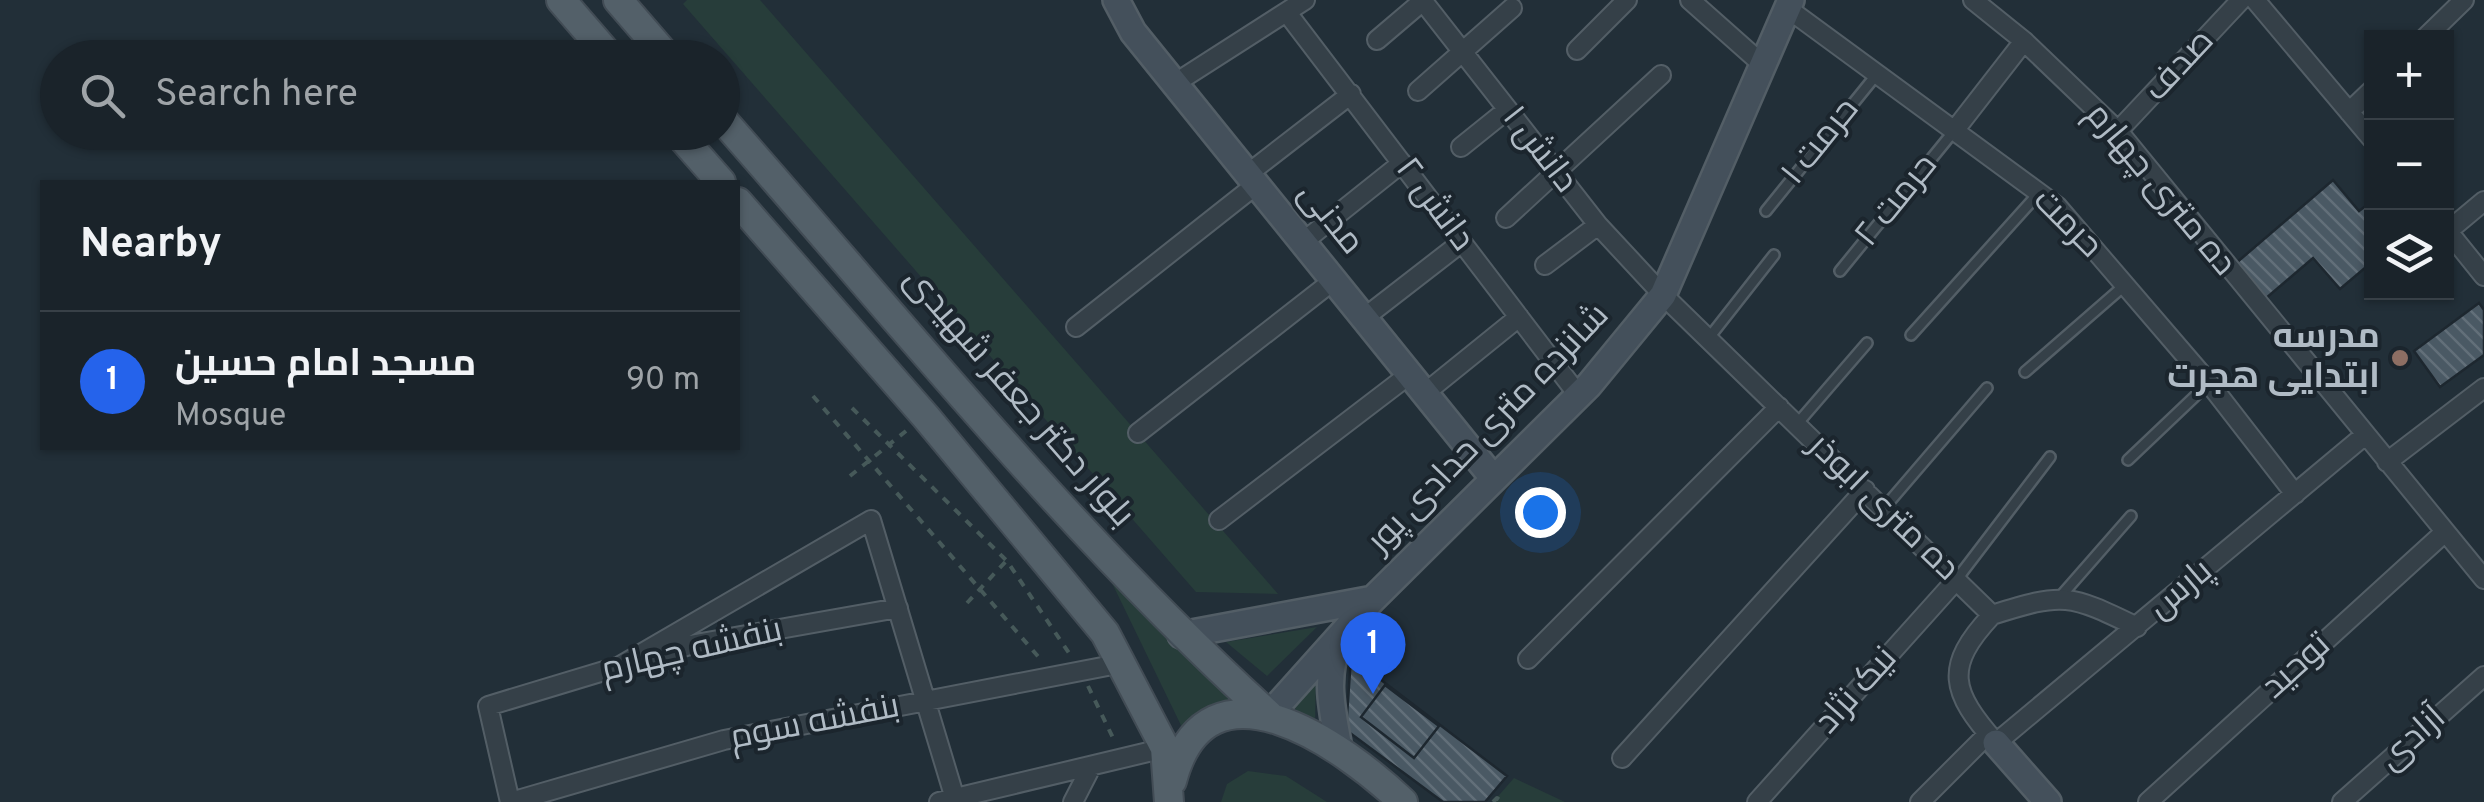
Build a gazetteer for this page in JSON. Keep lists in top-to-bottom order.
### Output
{
  "streets": {
    "main road": ["بلوار دکتر جعفر شهیدی"],
    "street": [
      "صدف",
      "دانش ۱",
      "ده متری چهارم",
      "دانش ۲",
      "مدنی",
      "حرمت",
      "شانزده متری حدادی پور",
      "ده متری ابوذر",
      "پارس",
      "بنفشه چهارم",
      "توحید",
      "نیک نژاد",
      "بنفشه سوم",
      "آزادی"
    ],
    "lane": ["حرمت ۱", "حرمت ۲"]
  },
  "crossings": [
    ["صدف", "ده متری چهارم"],
    ["حرمت ۱", "حرمت"],
    ["دانش ۱", "شانزده متری حدادی پور"],
    ["دانش ۱", "ده متری ابوذر"],
    ["ده متری چهارم", "پارس"],
    ["ده متری چهارم", "توحید"],
    ["حرمت ۲", "حرمت"],
    ["دانش ۲", "شانزده متری حدادی پور"],
    ["مدنی", "شانزده متری حدادی پور"],
    ["حرمت", "شانزده متری حدادی پور"],
    ["حرمت", "پارس"],
    ["بلوار دکتر جعفر شهیدی", "شانزده متری حدادی پور"],
    ["شانزده متری حدادی پور", "ده متری ابوذر"],
    ["ده متری ابوذر", "نیک نژاد"],
    ["بنفشه چهارم", "بنفشه سوم"]
  ],
  "places": ["مدرسه ابتدایی هجرت"],
  "page": {
    "map_buttons": ["+", "−"],
    "search": "Search here",
    "heading": "Nearby",
    "list": [
      {
        "mark": "1",
        "name": "مسجد امام حسین",
        "note": "Mosque",
        "value": "90 m"
      }
    ],
    "pins": "1"
  }
}
